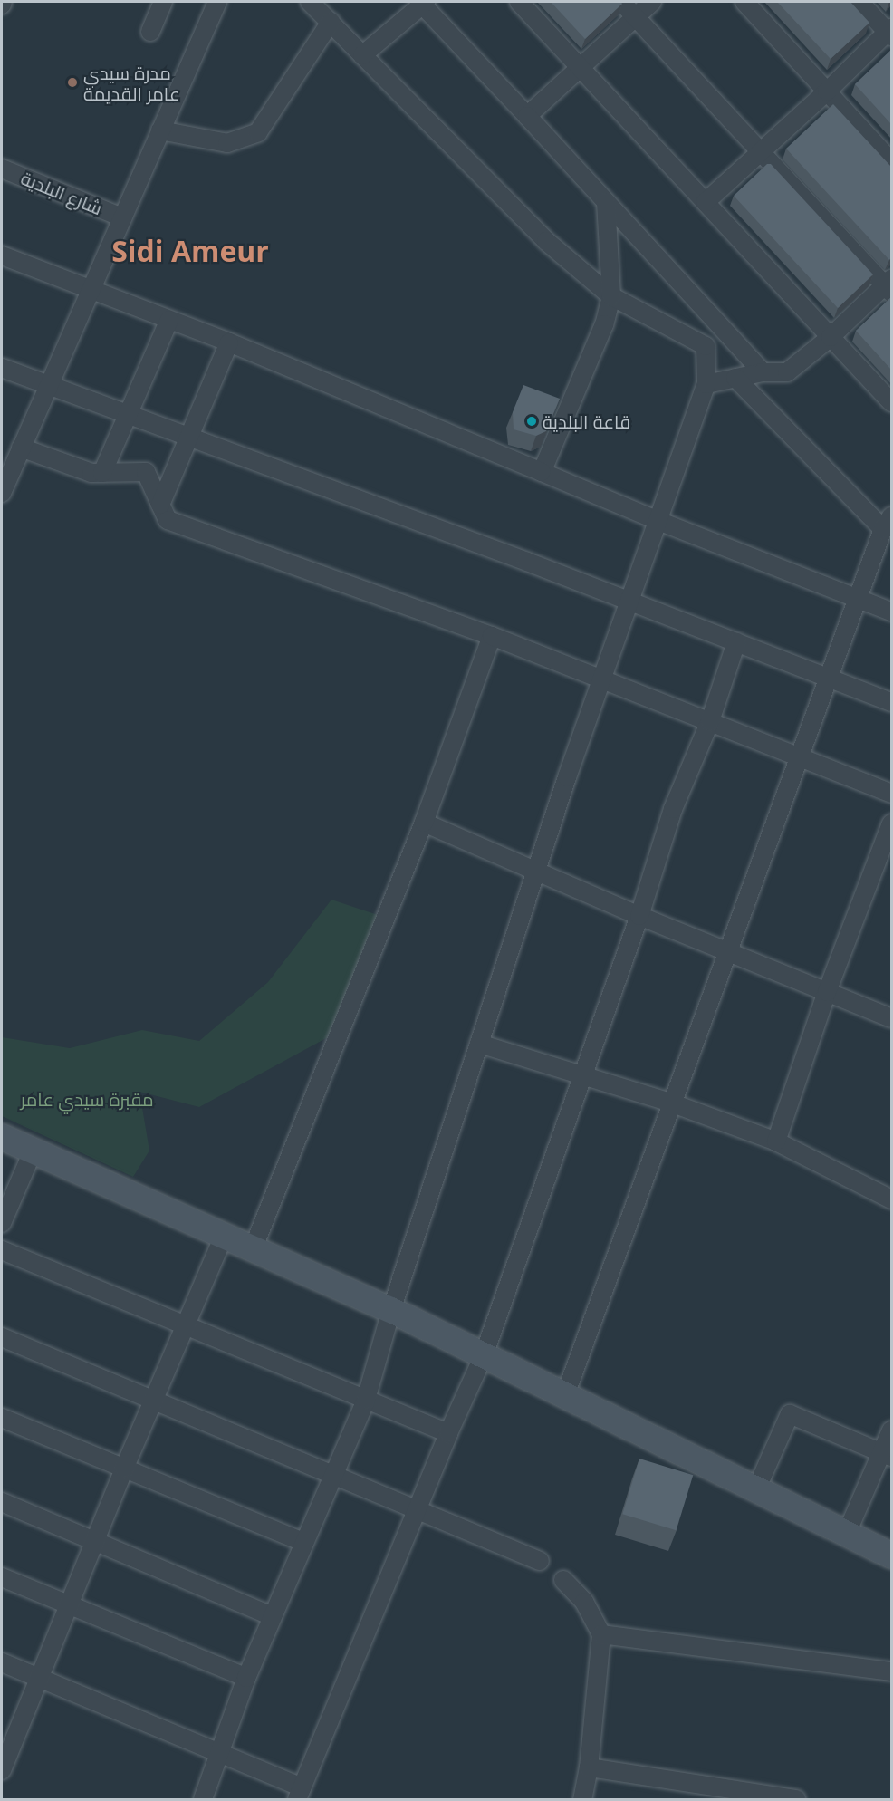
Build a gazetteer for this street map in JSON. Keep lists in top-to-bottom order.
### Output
{
  "streets": {
    "street": ["شارع البلدية"]
  },
  "districts": ["Sidi Ameur"],
  "parks": ["مقبرة سيدي عامر"],
  "places": ["مدرة سيدي عامر القديمة", "قاعة البلدية"]
}
